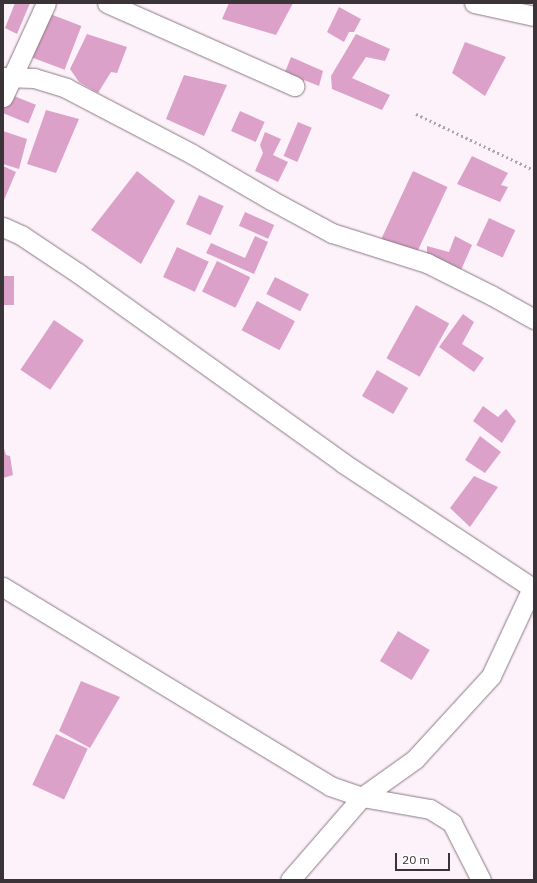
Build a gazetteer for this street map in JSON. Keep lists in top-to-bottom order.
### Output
{
  "scale_bar": "20 m"
}
